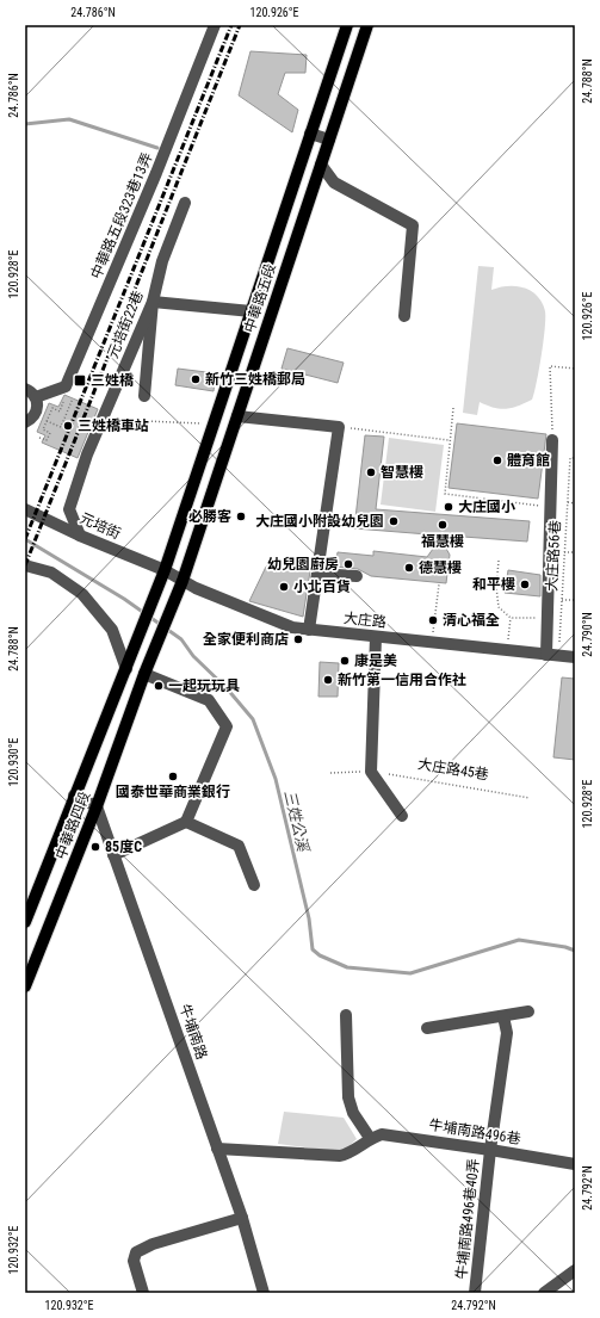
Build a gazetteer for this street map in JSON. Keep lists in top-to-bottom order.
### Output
{
  "streets": {
    "main road": ["中華路五段", "中華路四段"],
    "street": [
      "中華路五段323巷13弄",
      "元培街22巷",
      "元培街",
      "大庄路",
      "牛埔南路",
      "牛埔南路496巷",
      "牛埔南路496巷40弄"
    ],
    "path": ["大庄路56巷", "大庄路45巷"]
  },
  "crossings": [
    ["中華路五段", "元培街"],
    ["中華路五段", "大庄路"],
    ["元培街22巷", "元培街"],
    ["元培街", "大庄路"],
    ["大庄路56巷", "大庄路"],
    ["中華路四段", "牛埔南路"],
    ["牛埔南路496巷", "牛埔南路496巷40弄"]
  ],
  "water": ["三姓公溪"],
  "places": {
    "other": [
      "新竹三姓橋郵局",
      "三姓橋車站",
      "體育館",
      "智慧樓",
      "大庄國小",
      "必勝客",
      "大庄國小附設幼兒園",
      "福慧樓",
      "幼兒園廚房",
      "德慧樓",
      "和平樓",
      "小北百貨",
      "清心福全",
      "全家便利商店",
      "康是美",
      "新竹第一信用合作社",
      "一起玩玩具",
      "國泰世華商業銀行",
      "85度C"
    ],
    "transit": ["三姓橋"]
  },
  "coordinates": [
    "24.786°N",
    "120.926°E",
    "24.788°N",
    "120.928°E",
    "24.790°N",
    "120.930°E",
    "24.792°N",
    "120.932°E"
  ]
}
